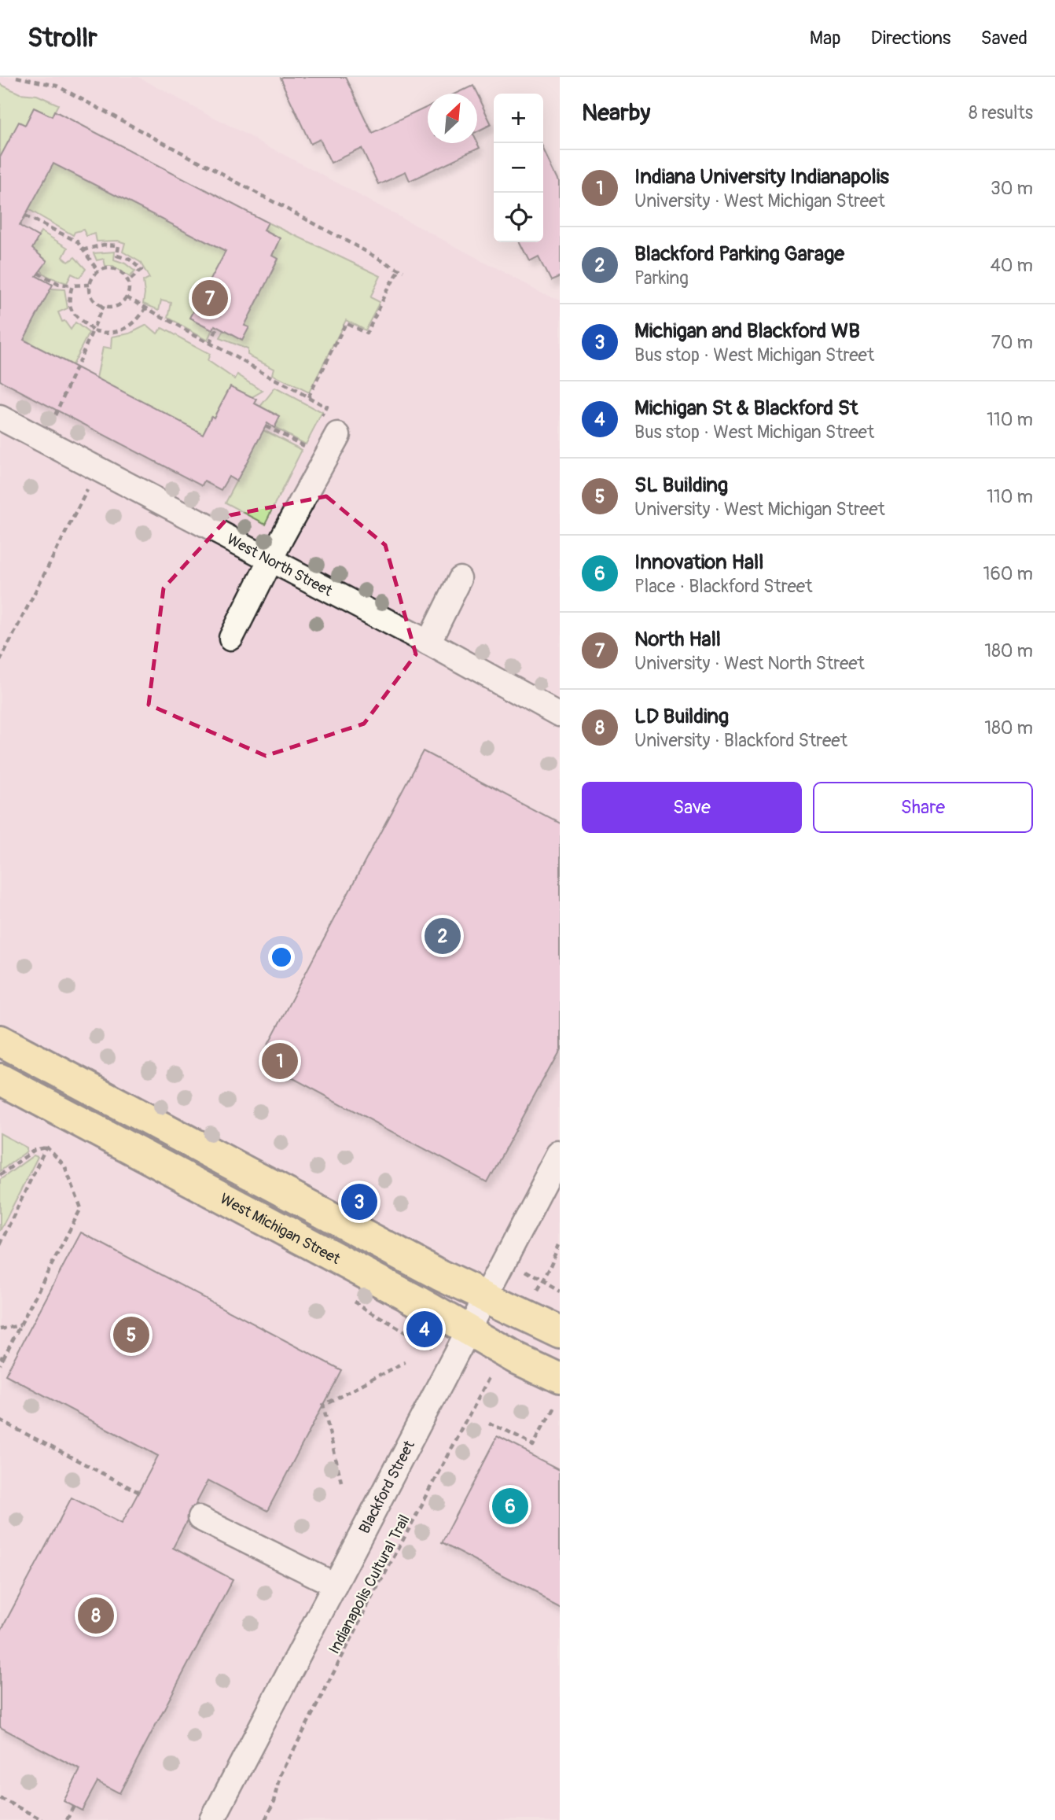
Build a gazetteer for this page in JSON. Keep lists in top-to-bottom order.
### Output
{
  "streets": {
    "main road": ["West Michigan Street"],
    "street": ["West North Street", "Blackford Street"],
    "path": ["Indianapolis Cultural Trail"]
  },
  "crossings": [
    ["West Michigan Street", "Blackford Street"]
  ],
  "north": "top right",
  "page": {
    "header": "Strollr",
    "nav": ["Map", "Directions", "Saved"],
    "heading": ["Nearby", "8 results"],
    "map_buttons": ["+", "−"],
    "list": [
      {
        "mark": "1",
        "name": "Indiana University Indianapolis",
        "note": "University · West Michigan Street",
        "value": "30 m"
      },
      {
        "mark": "2",
        "name": "Blackford Parking Garage",
        "note": "Parking",
        "value": "40 m"
      },
      {
        "mark": "3",
        "name": "Michigan and Blackford WB",
        "note": "Bus stop · West Michigan Street",
        "value": "70 m"
      },
      {
        "mark": "4",
        "name": "Michigan St & Blackford St",
        "note": "Bus stop · West Michigan Street",
        "value": "110 m"
      },
      {
        "mark": "5",
        "name": "SL Building",
        "note": "University · West Michigan Street",
        "value": "110 m"
      },
      {
        "mark": "6",
        "name": "Innovation Hall",
        "note": "Place · Blackford Street",
        "value": "160 m"
      },
      {
        "mark": "7",
        "name": "North Hall",
        "note": "University · West North Street",
        "value": "180 m"
      },
      {
        "mark": "8",
        "name": "LD Building",
        "note": "University · Blackford Street",
        "value": "180 m"
      }
    ],
    "pins": [
      "7",
      "2",
      "1",
      "3",
      "4",
      "5",
      "6",
      "8"
    ],
    "buttons": ["Save", "Share"]
  }
}
